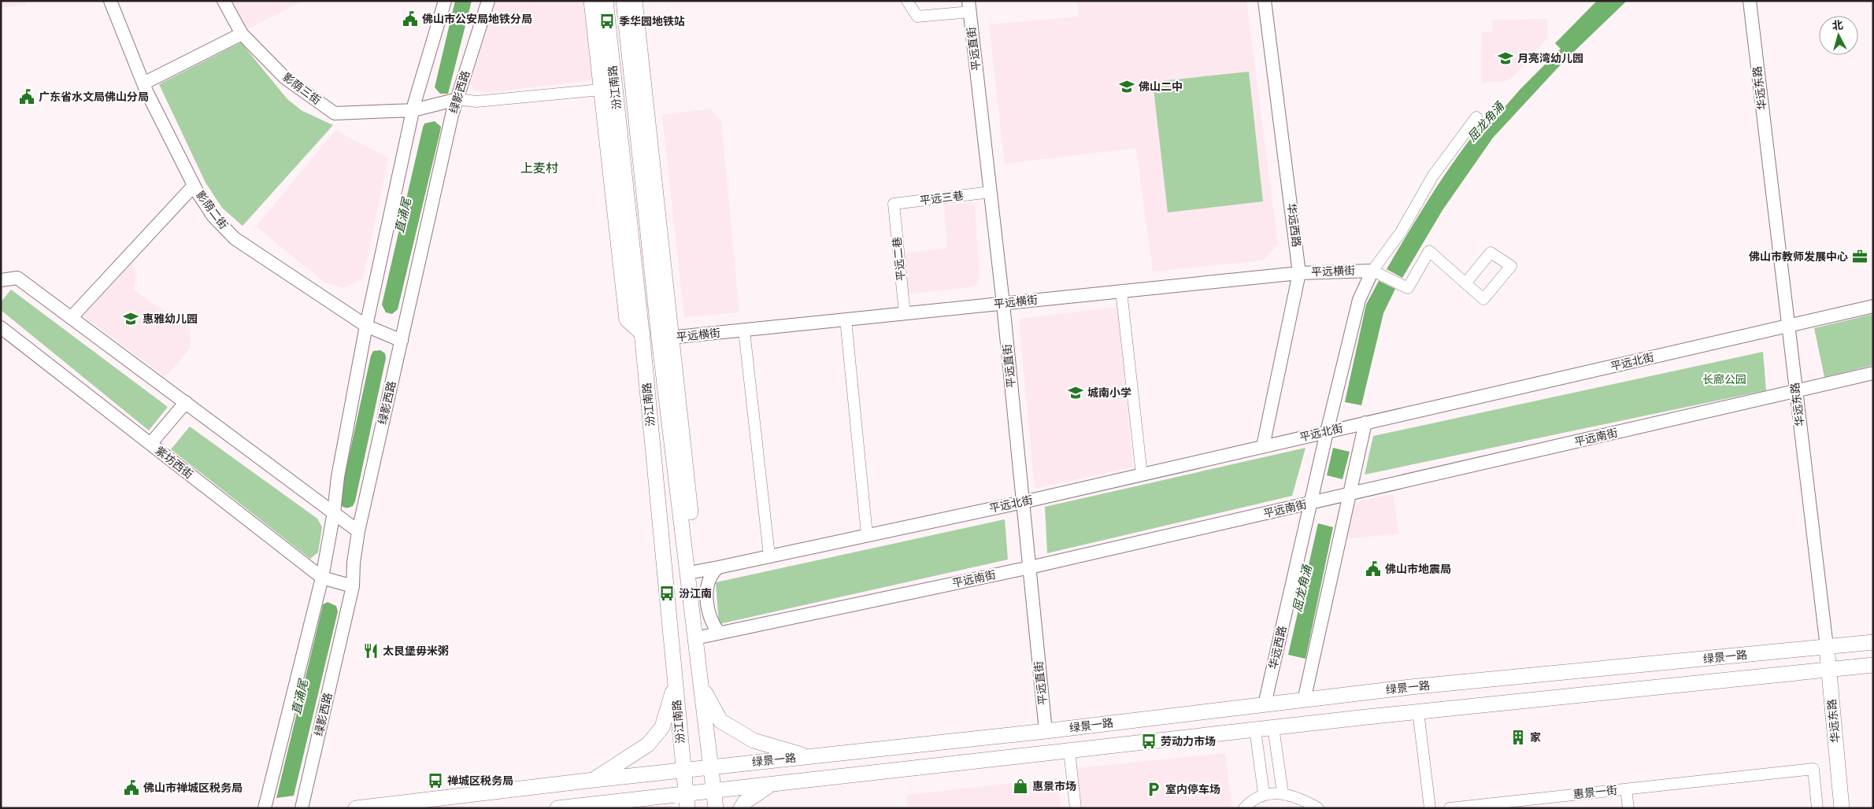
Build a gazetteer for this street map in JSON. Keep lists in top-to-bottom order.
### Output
{
  "streets": {
    "main road": ["汾江南路", "华远东路", "绿景一路"],
    "street": [
      "平远直街",
      "影荫三街",
      "绿影西路",
      "平远三巷",
      "影荫二街",
      "华远西路",
      "平远二巷",
      "平远横街",
      "平远北街",
      "平远南街",
      "紫坊西街",
      "惠景一街"
    ]
  },
  "crossings": [
    ["平远直街", "平远三巷"],
    ["平远直街", "平远横街"],
    ["平远直街", "平远北街"],
    ["平远直街", "平远南街"],
    ["平远直街", "绿景一路"],
    ["汾江南路", "平远横街"],
    ["汾江南路", "平远南街"],
    ["汾江南路", "绿景一路"],
    ["华远东路", "平远北街"],
    ["华远东路", "平远南街"],
    ["华远东路", "绿景一路"],
    ["影荫三街", "绿影西路"],
    ["绿影西路", "影荫二街"],
    ["绿影西路", "紫坊西街"],
    ["平远三巷", "平远二巷"],
    ["华远西路", "平远横街"],
    ["华远西路", "平远北街"],
    ["华远西路", "平远南街"],
    ["华远西路", "绿景一路"],
    ["平远二巷", "平远横街"]
  ],
  "districts": ["上麦村"],
  "water": ["屈龙角涌", "直涌尾"],
  "parks": ["长廊公园"],
  "places": {
    "public building": [
      "佛山市公安局地铁分局",
      "广东省水文局佛山分局",
      "佛山市地震局",
      "佛山市禅城区税务局"
    ],
    "bus stop": [
      "季华园地铁站",
      "汾江南",
      "劳动力市场",
      "禅城区税务局"
    ],
    "school or university": [
      "月亮湾幼儿园",
      "佛山二中",
      "惠雅幼儿园",
      "城南小学"
    ],
    "office": ["佛山市教师发展中心"],
    "restaurant": ["太艮堡毋米粥"],
    "building": ["家"],
    "shop": ["惠景市场"],
    "parking": ["室内停车场"]
  },
  "north": "top"
}
